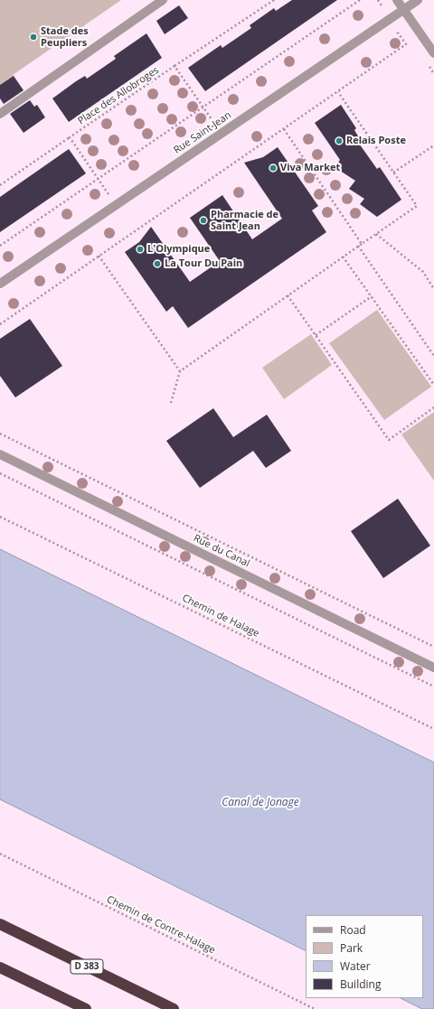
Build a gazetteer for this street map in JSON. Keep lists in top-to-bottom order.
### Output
{
  "streets": {
    "highway": ["D 383"],
    "street": ["Rue Saint-Jean", "Rue du Canal"],
    "path": ["Place des Allobroges", "Chemin de Halage", "Chemin de Contre-Halage"]
  },
  "water": ["Canal de Jonage"],
  "places": [
    "Stade des Peupliers",
    "Relais Poste",
    "Viva Market",
    "Pharmacie de Saint Jean",
    "L'Olympique",
    "La Tour Du Pain"
  ],
  "legend": [
    "Road",
    "Park",
    "Water",
    "Building"
  ]
}
